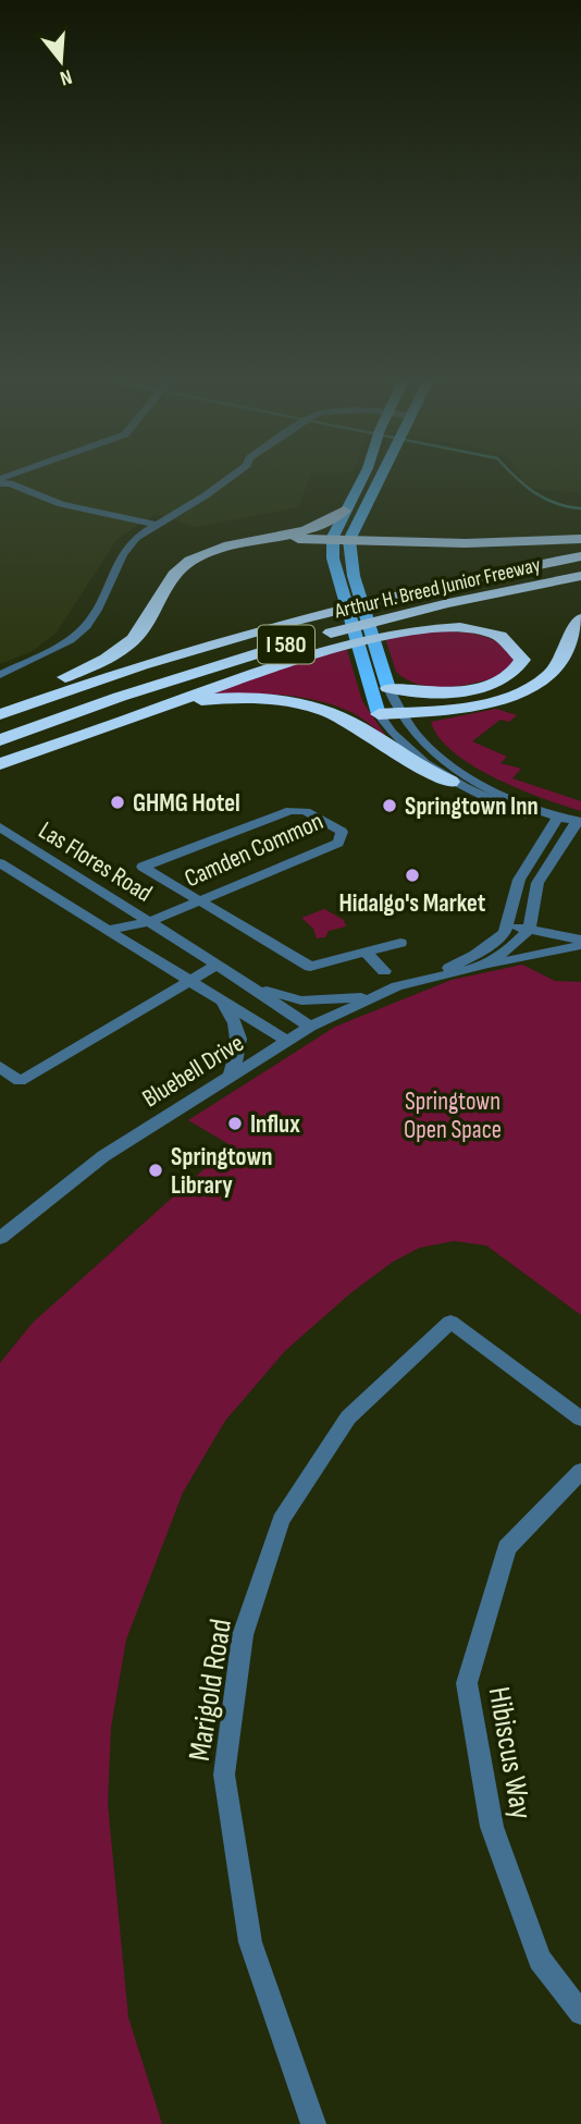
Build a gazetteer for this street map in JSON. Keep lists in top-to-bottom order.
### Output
{
  "streets": {
    "highway": ["Arthur H. Breed Junior Freeway", "I 580"],
    "street": [
      "Camden Common",
      "Las Flores Road",
      "Bluebell Drive",
      "Marigold Road",
      "Hibiscus Way"
    ]
  },
  "crossings": [
    ["Camden Common", "Las Flores Road"],
    ["Las Flores Road", "Bluebell Drive"]
  ],
  "parks": ["Springtown Open Space"],
  "places": [
    "GHMG Hotel",
    "Springtown Inn",
    "Hidalgo's Market",
    "Influx",
    "Springtown Library"
  ],
  "north": "bottom"
}
